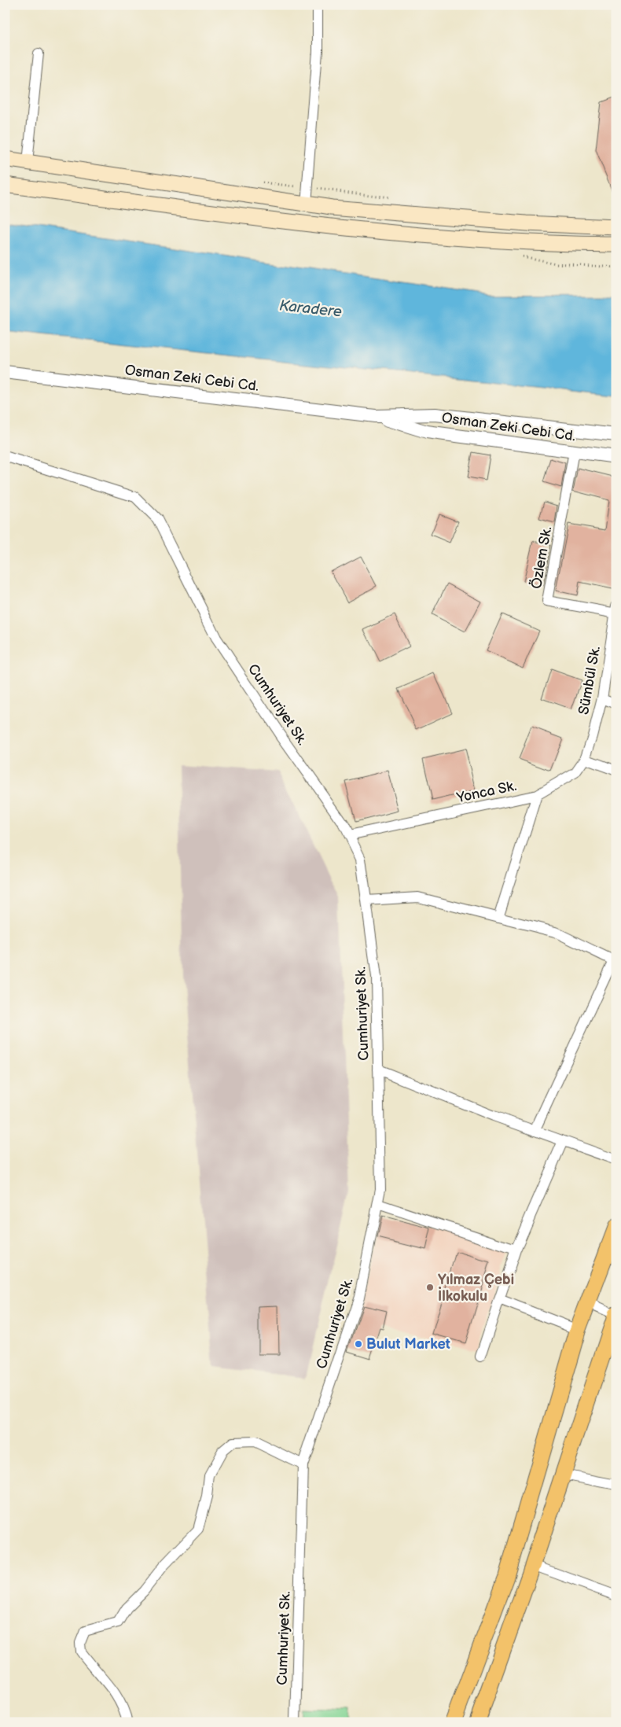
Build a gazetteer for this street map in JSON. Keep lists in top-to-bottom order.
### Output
{
  "streets": {
    "street": [
      "Osman Zeki Cebi Cd.",
      "Özlem Sk.",
      "Sümbül Sk.",
      "Cumhuriyet Sk.",
      "Yonca Sk."
    ]
  },
  "crossings": [
    ["Osman Zeki Cebi Cd.", "Özlem Sk."],
    ["Özlem Sk.", "Sümbül Sk."],
    ["Sümbül Sk.", "Yonca Sk."],
    ["Cumhuriyet Sk.", "Yonca Sk."]
  ],
  "water": ["Karadere"],
  "places": ["Yılmaz Çebi İlkokulu", "Bulut Market"]
}
